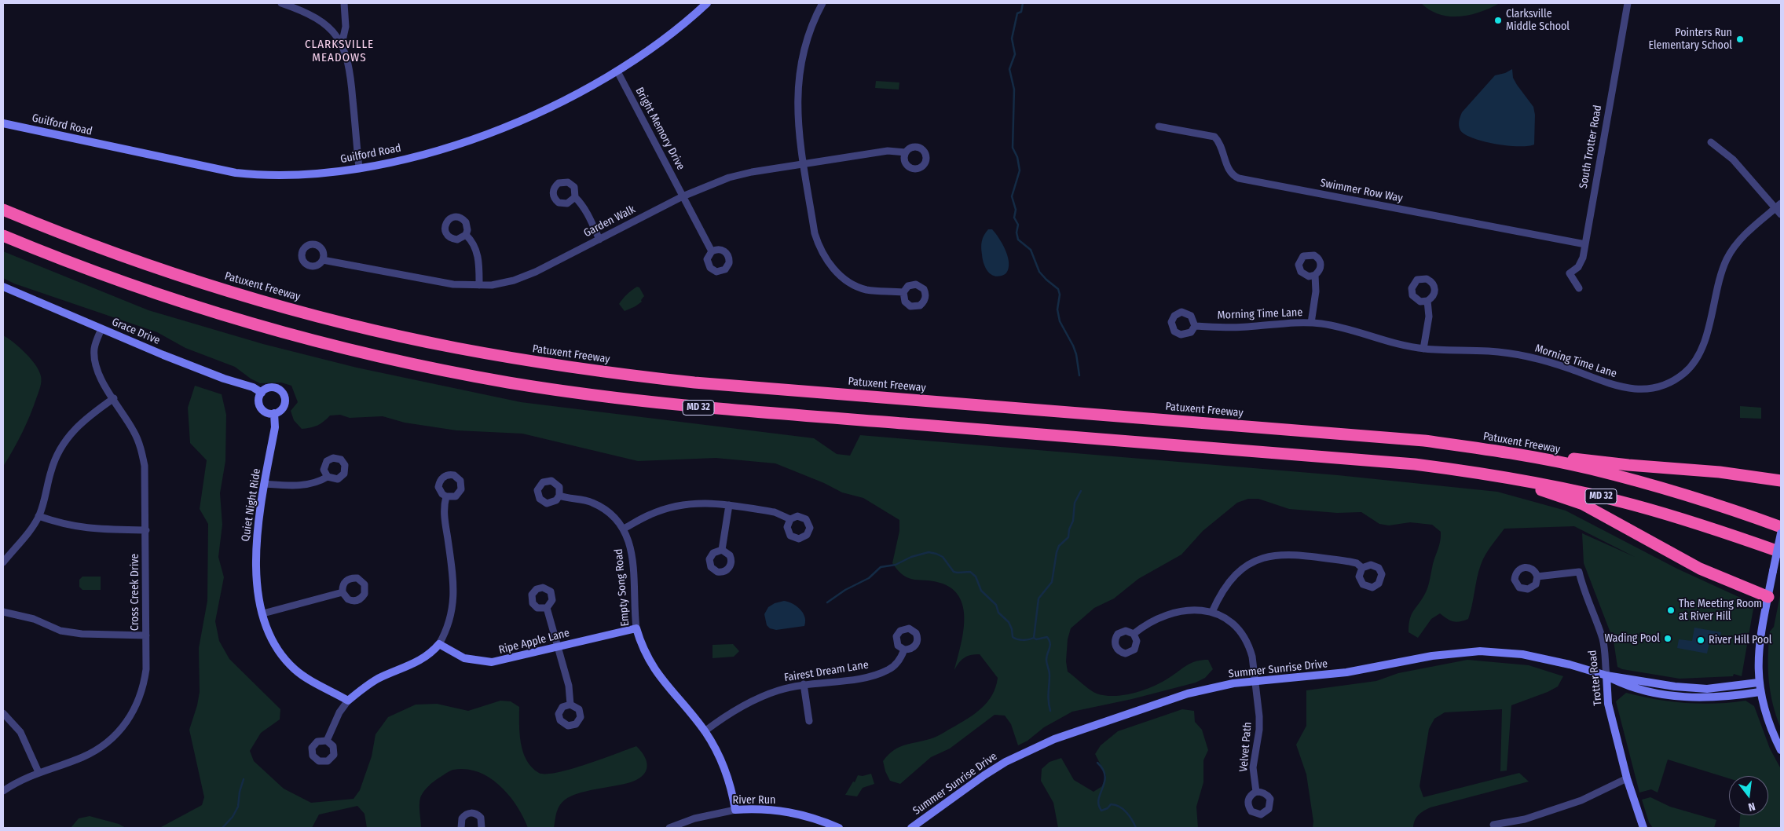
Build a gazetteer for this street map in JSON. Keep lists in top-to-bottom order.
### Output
{
  "streets": {
    "highway": ["Patuxent Freeway", "MD 32"],
    "street": [
      "Guilford Road",
      "Bright Memory Drive",
      "South Trotter Road",
      "Swimmer Row Way",
      "Garden Walk",
      "Morning Time Lane",
      "Grace Drive",
      "Quiet Night Ride",
      "Empty Song Road",
      "Cross Creek Drive",
      "Ripe Apple Lane",
      "Summer Sunrise Drive",
      "Fairest Dream Lane",
      "Trotter Road",
      "Velvet Path",
      "River Run"
    ]
  },
  "crossings": [
    ["Guilford Road", "Bright Memory Drive"],
    ["Bright Memory Drive", "Garden Walk"],
    ["South Trotter Road", "Swimmer Row Way"],
    ["Grace Drive", "Quiet Night Ride"],
    ["Grace Drive", "Cross Creek Drive"],
    ["Empty Song Road", "Ripe Apple Lane"],
    ["Empty Song Road", "Fairest Dream Lane"],
    ["Empty Song Road", "River Run"],
    ["Summer Sunrise Drive", "Trotter Road"],
    ["Summer Sunrise Drive", "Velvet Path"]
  ],
  "districts": ["CLARKSVILLE MEADOWS"],
  "places": [
    "Clarksville Middle School",
    "Pointers Run Elementary School",
    "The Meeting Room at River Hill",
    "Wading Pool",
    "River Hill Pool"
  ],
  "north": "bottom"
}
